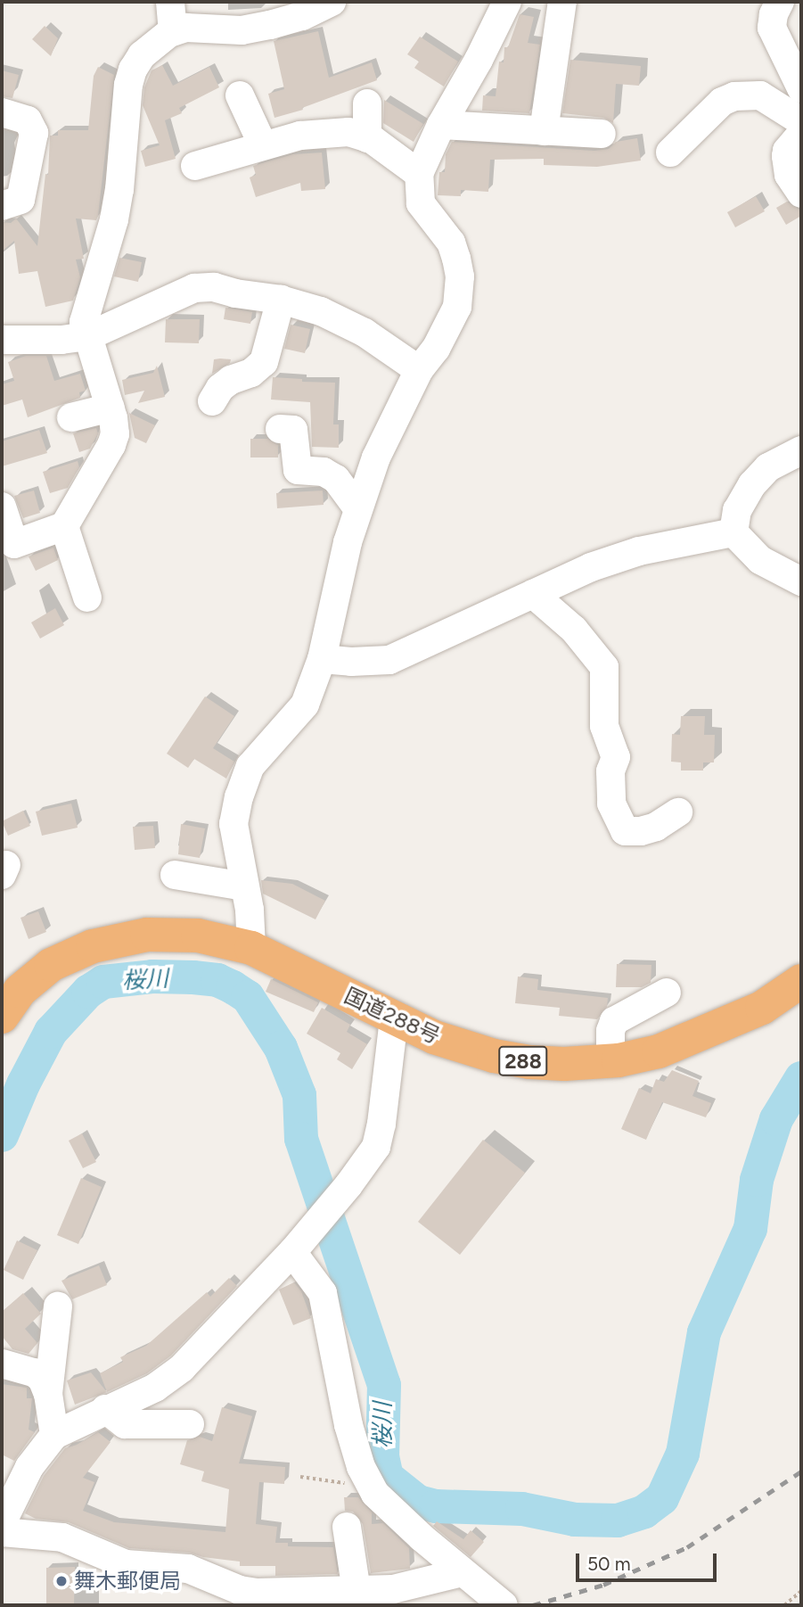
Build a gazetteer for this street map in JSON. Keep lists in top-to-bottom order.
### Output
{
  "streets": {
    "highway": ["国道288号", "288"]
  },
  "water": ["桜川"],
  "places": ["舞木郵便局"],
  "scale_bar": "50 m"
}
